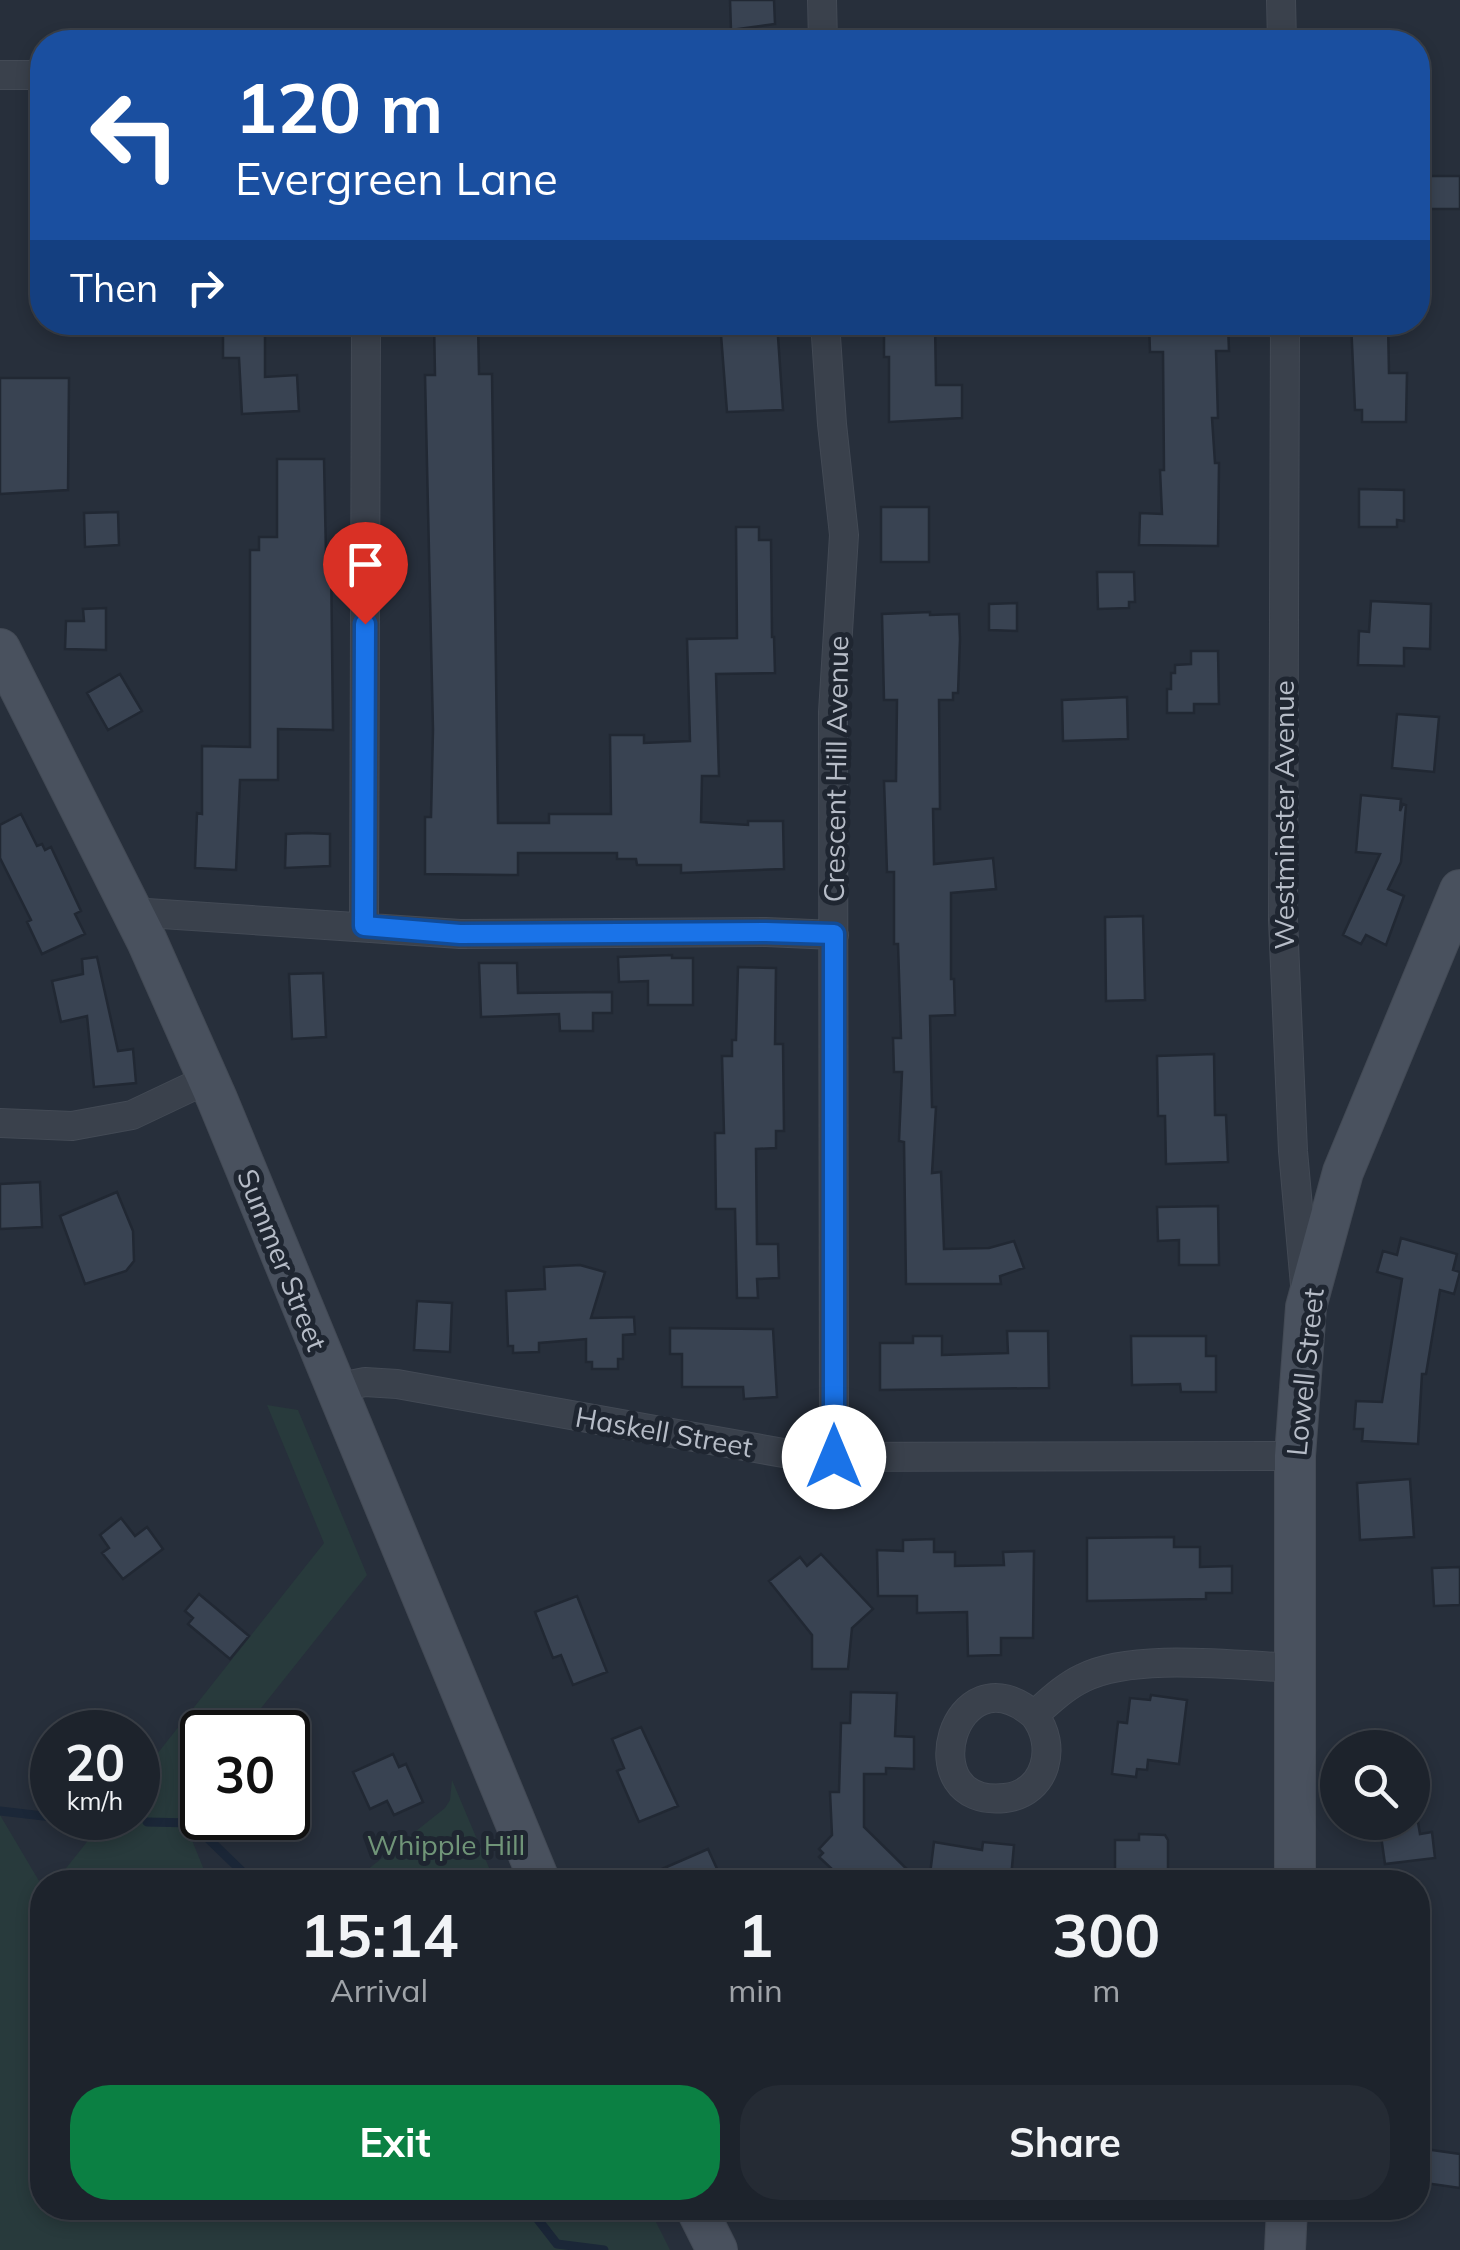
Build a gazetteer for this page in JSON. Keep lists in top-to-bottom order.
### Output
{
  "streets": {
    "main road": ["Summer Street", "Lowell Street"],
    "street": ["Crescent Hill Avenue", "Westminster Avenue", "Haskell Street"]
  },
  "crossings": [
    ["Crescent Hill Avenue", "Haskell Street"],
    ["Westminster Avenue", "Lowell Street"],
    ["Summer Street", "Haskell Street"],
    ["Lowell Street", "Haskell Street"]
  ],
  "parks": ["Whipple Hill"],
  "page": {
    "turn": ["120 m", "Evergreen Lane"],
    "then": "Then",
    "speed": "20 km/h",
    "limit": "30",
    "eta": [
      "15:14",
      "Arrival",
      "1",
      "min",
      "300",
      "m"
    ],
    "buttons": ["Exit", "Share"]
  }
}
